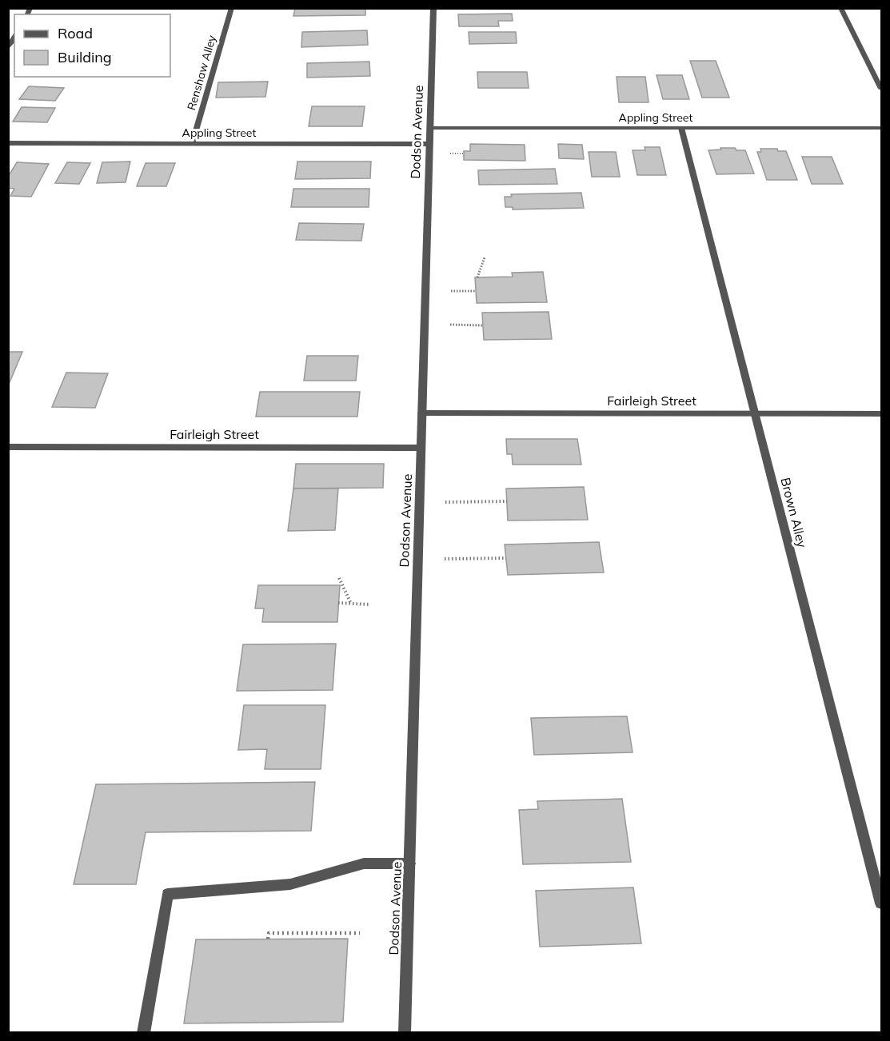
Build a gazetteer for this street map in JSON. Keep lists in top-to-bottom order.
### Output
{
  "streets": {
    "street": [
      "Renshaw Alley",
      "Appling Street",
      "Dodson Avenue",
      "Fairleigh Street",
      "Brown Alley"
    ]
  },
  "crossings": [
    ["Renshaw Alley", "Appling Street"],
    ["Appling Street", "Dodson Avenue"],
    ["Appling Street", "Brown Alley"],
    ["Dodson Avenue", "Fairleigh Street"],
    ["Fairleigh Street", "Brown Alley"]
  ],
  "legend": ["Road", "Building"]
}
